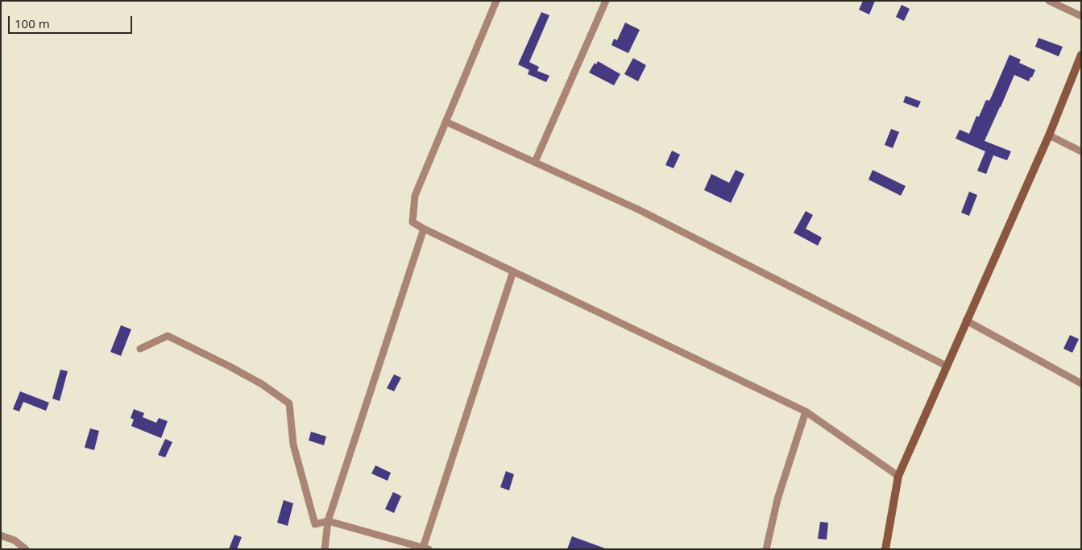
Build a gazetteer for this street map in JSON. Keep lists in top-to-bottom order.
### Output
{
  "scale_bar": "100 m"
}
